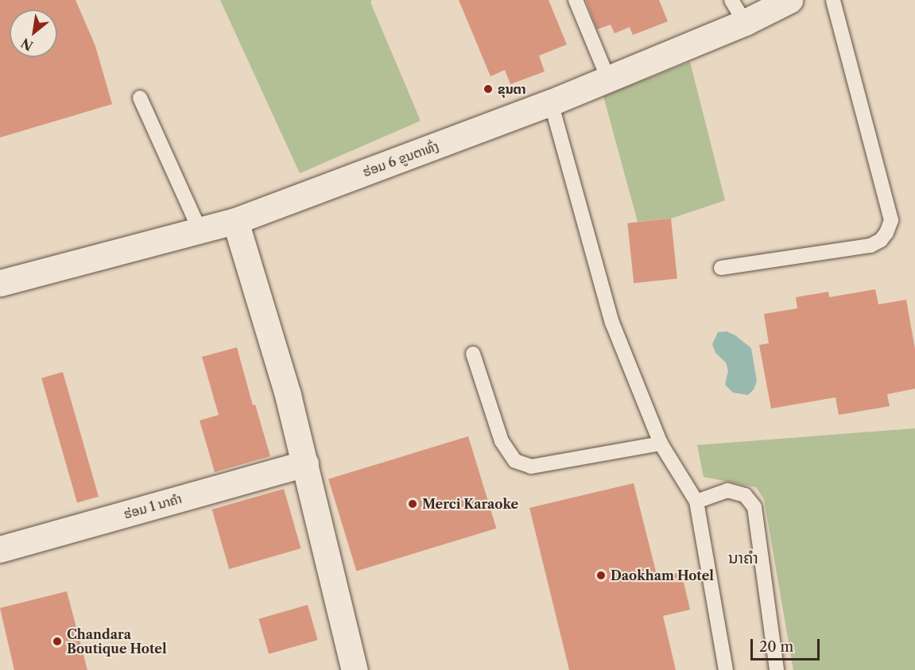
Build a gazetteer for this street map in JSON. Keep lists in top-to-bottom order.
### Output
{
  "streets": {
    "street": ["ຮ່ອມ 6 ຂູນຕາທົ່ງ", "ຮ່ອມ 1 ນາຄຳ"]
  },
  "districts": ["ນາຄຳ"],
  "places": [
    "ຂຸນຕາ",
    "Merci Karaoke",
    "Daokham Hotel",
    "Chandara Boutique Hotel"
  ],
  "scale_bar": "20 m",
  "north": "bottom left"
}
